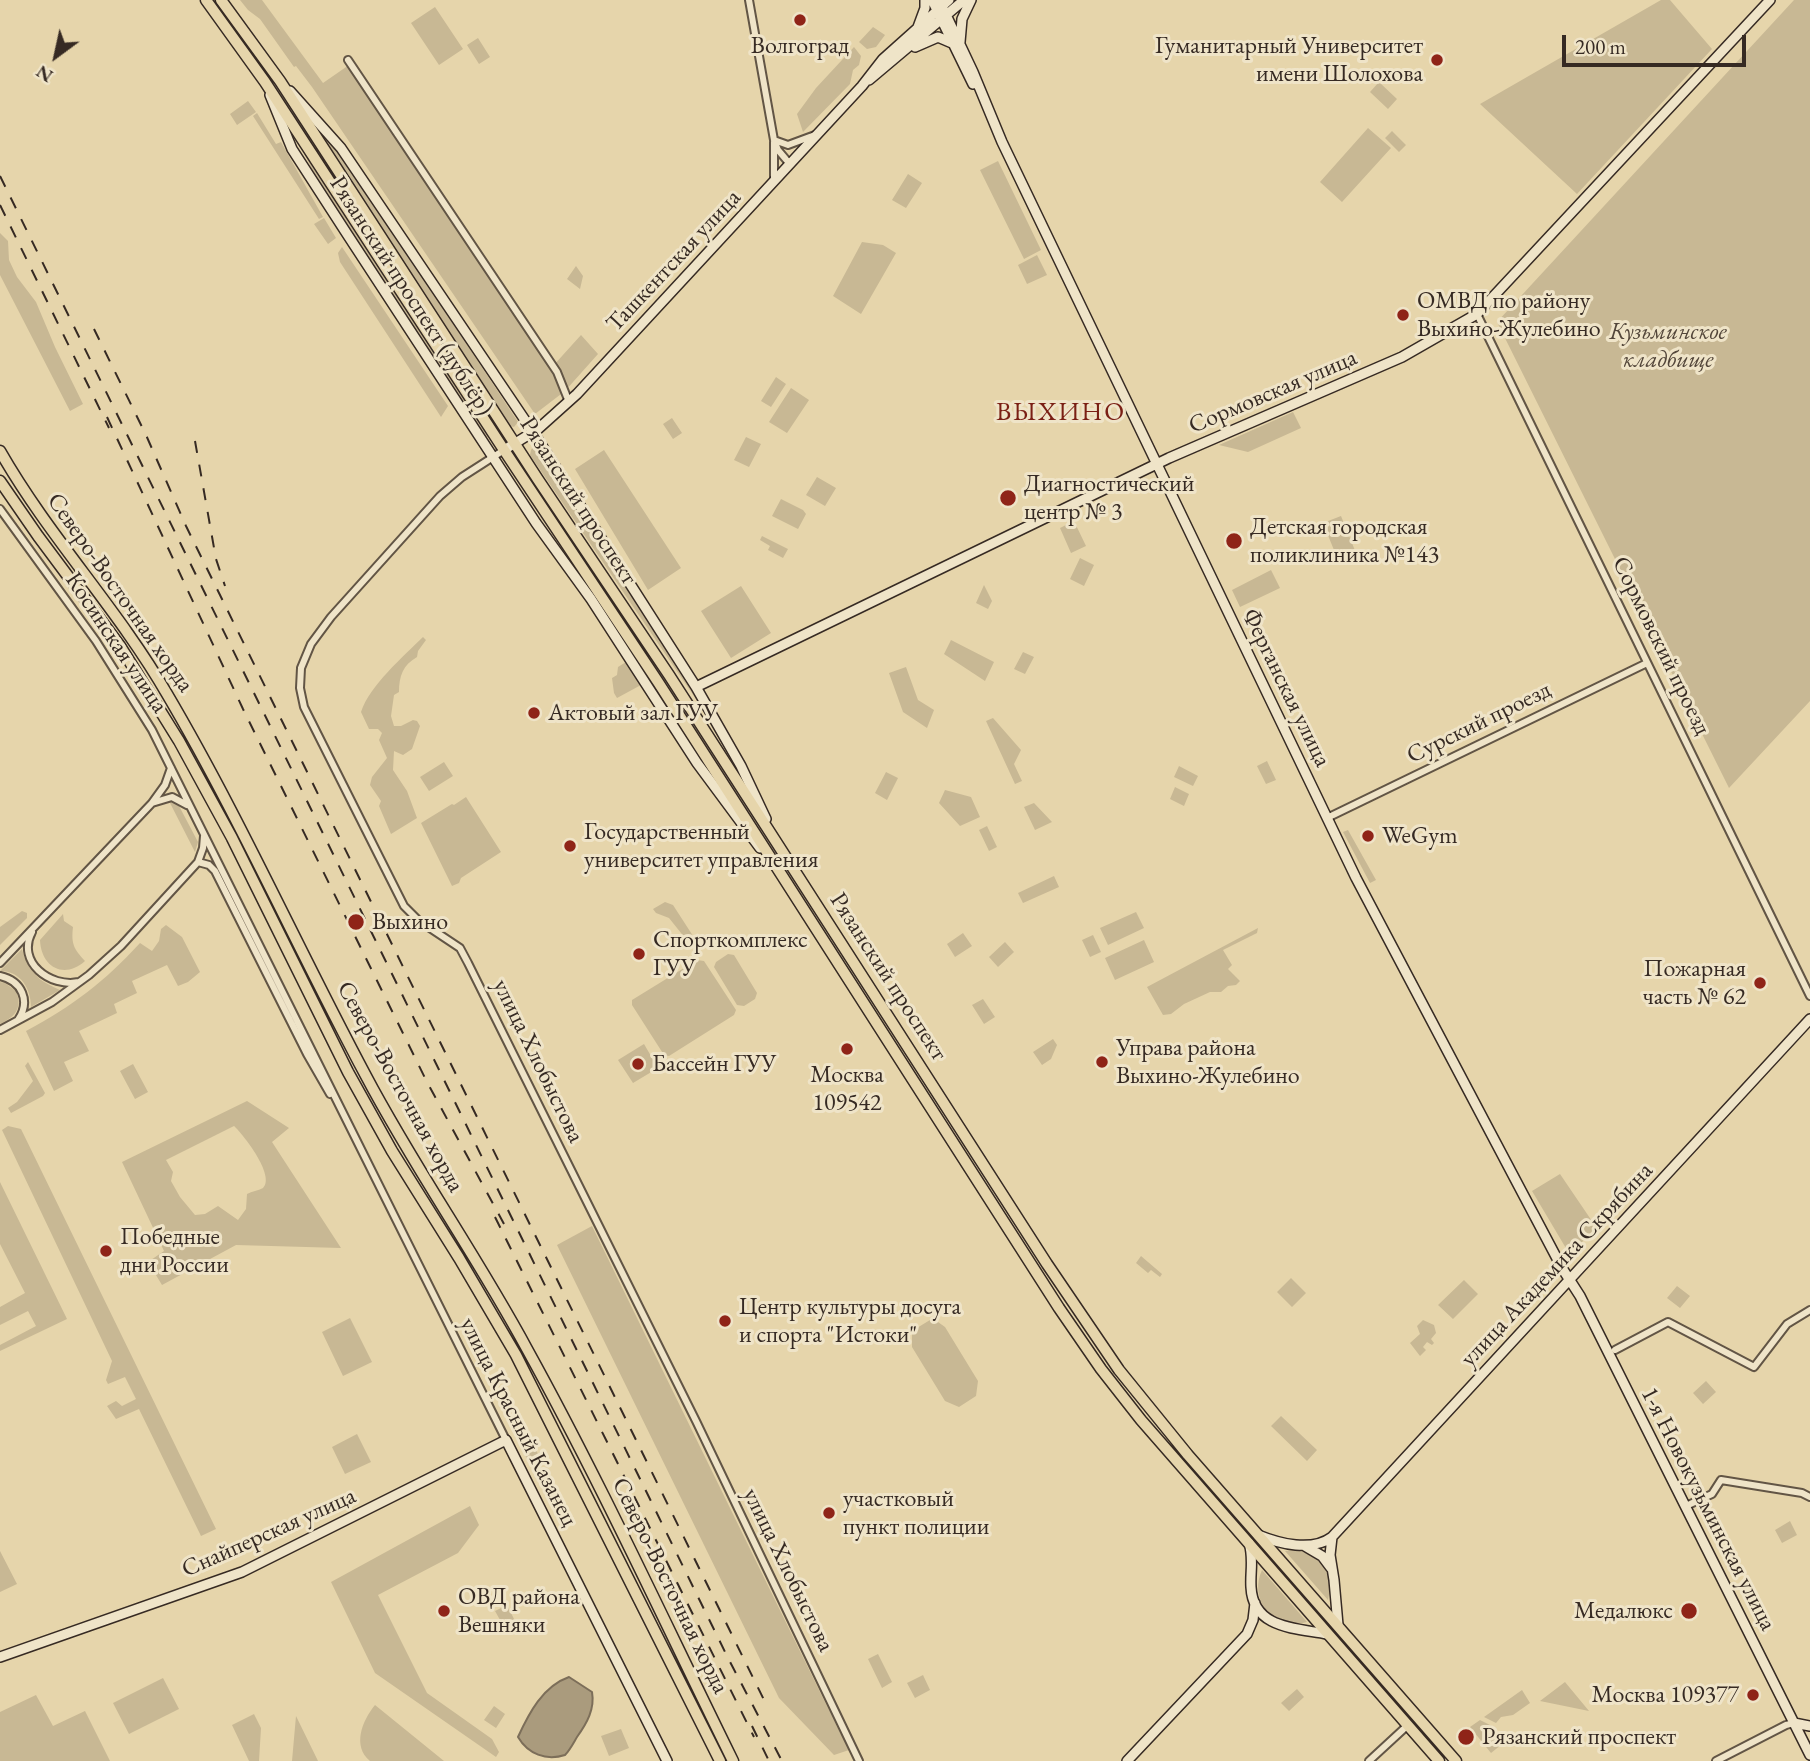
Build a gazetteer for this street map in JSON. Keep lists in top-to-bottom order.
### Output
{
  "streets": {
    "main road": ["Рязанский проспект", "Северо-Восточная хорда"],
    "street": [
      "Ташкентская улица",
      "Рязанский проспект (дублёр)",
      "Сормовская улица",
      "Косинская улица",
      "Сормовский проезд",
      "Ферганская улица",
      "Сурский проезд",
      "улица Хлобыстова",
      "улица Академика Скрябина",
      "улица Красный Казанец",
      "1-я Новокузьминская улица",
      "Снайперская улица"
    ]
  },
  "crossings": [
    ["Ташкентская улица", "Рязанский проспект (дублёр)"],
    ["Ташкентская улица", "Рязанский проспект"],
    ["Ташкентская улица", "Ферганская улица"],
    ["Ташкентская улица", "улица Хлобыстова"],
    ["Рязанский проспект (дублёр)", "Сормовская улица"],
    ["Рязанский проспект (дублёр)", "Рязанский проспект"],
    ["Рязанский проспект (дублёр)", "улица Хлобыстова"],
    ["Сормовская улица", "Сормовский проезд"],
    ["Сормовская улица", "Ферганская улица"],
    ["Рязанский проспект", "улица Хлобыстова"],
    ["Косинская улица", "улица Красный Казанец"],
    ["Сормовский проезд", "Сурский проезд"],
    ["Ферганская улица", "Сурский проезд"],
    ["Ферганская улица", "улица Академика Скрябина"],
    ["Ферганская улица", "1-я Новокузьминская улица"],
    ["улица Академика Скрябина", "1-я Новокузьминская улица"],
    ["улица Красный Казанец", "Снайперская улица"]
  ],
  "districts": ["ВЫХИНО"],
  "parks": ["Кузьминское кладбище"],
  "places": [
    "Волгоград",
    "Гуманитарный Университет имени Шолохова",
    "ОМВД по району Выхино-Жулебино",
    "Диагностический центр № 3",
    "Детская городская поликлиника №143",
    "Актовый зал ГУУ",
    "WeGym",
    "Государственный университет управления",
    "Выхино",
    "Спорткомплекс ГУУ",
    "Пожарная часть № 62",
    "Москва 109542",
    "Управа района Выхино-Жулебино",
    "Бассейн ГУУ",
    "Победные дни России",
    "Центр культуры досуга и спорта \"Истоки\"",
    "участковый пункт полиции",
    "ОВД района Вешняки",
    "Медалюкс",
    "Москва 109377",
    "Рязанский проспект"
  ],
  "scale_bar": "200 m",
  "north": "bottom left"
}
